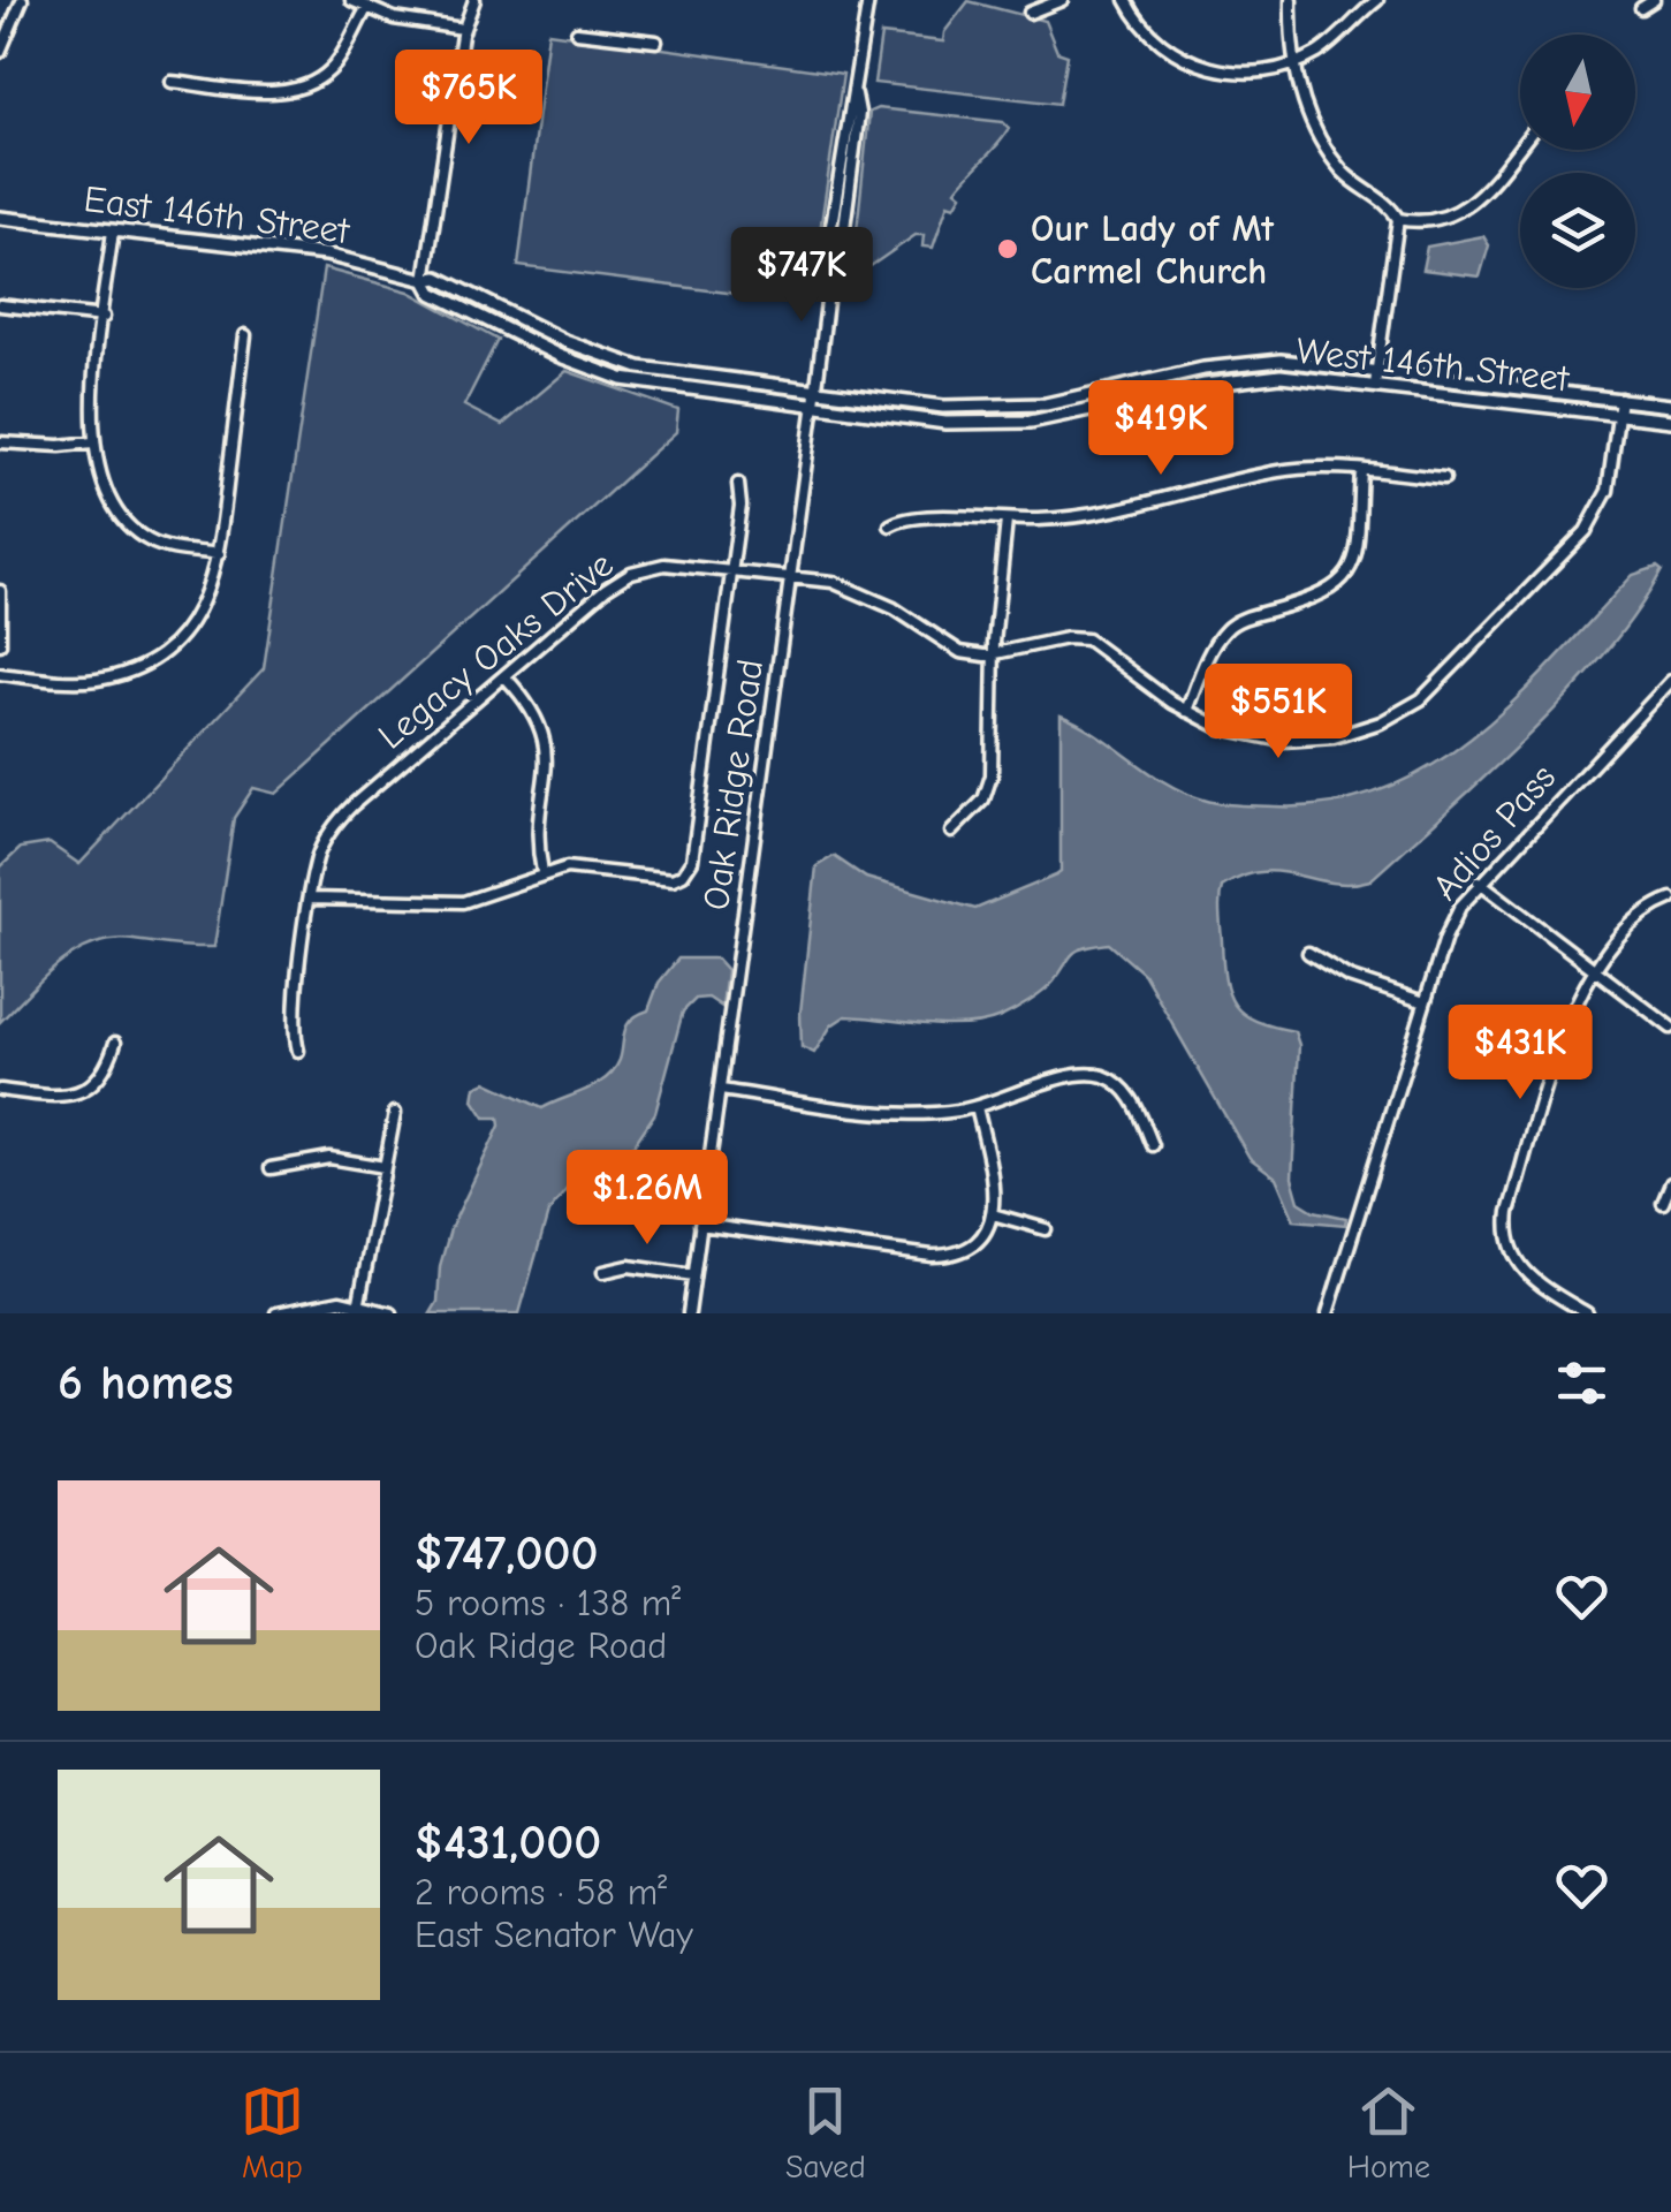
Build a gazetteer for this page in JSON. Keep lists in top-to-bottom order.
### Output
{
  "streets": {
    "main road": ["East 146th Street", "West 146th Street"],
    "street": ["Legacy Oaks Drive", "Oak Ridge Road", "Adios Pass"]
  },
  "crossings": [
    ["East 146th Street", "West 146th Street"],
    ["West 146th Street", "Oak Ridge Road"],
    ["Legacy Oaks Drive", "Oak Ridge Road"]
  ],
  "places": ["Our Lady of Mt Carmel Church"],
  "north": "bottom",
  "page": {
    "price": [
      "$765K",
      "$747K",
      "$419K",
      "$551K",
      "$431K",
      "$1.26M"
    ],
    "heading": "6 homes",
    "list": [
      {
        "name": "$747,000",
        "note": "5 rooms · 138 m² · Oak Ridge Road"
      },
      {
        "name": "$431,000",
        "note": "2 rooms · 58 m² · East Senator Way"
      }
    ],
    "tabs": ["Map", "Saved", "Home"]
  }
}
